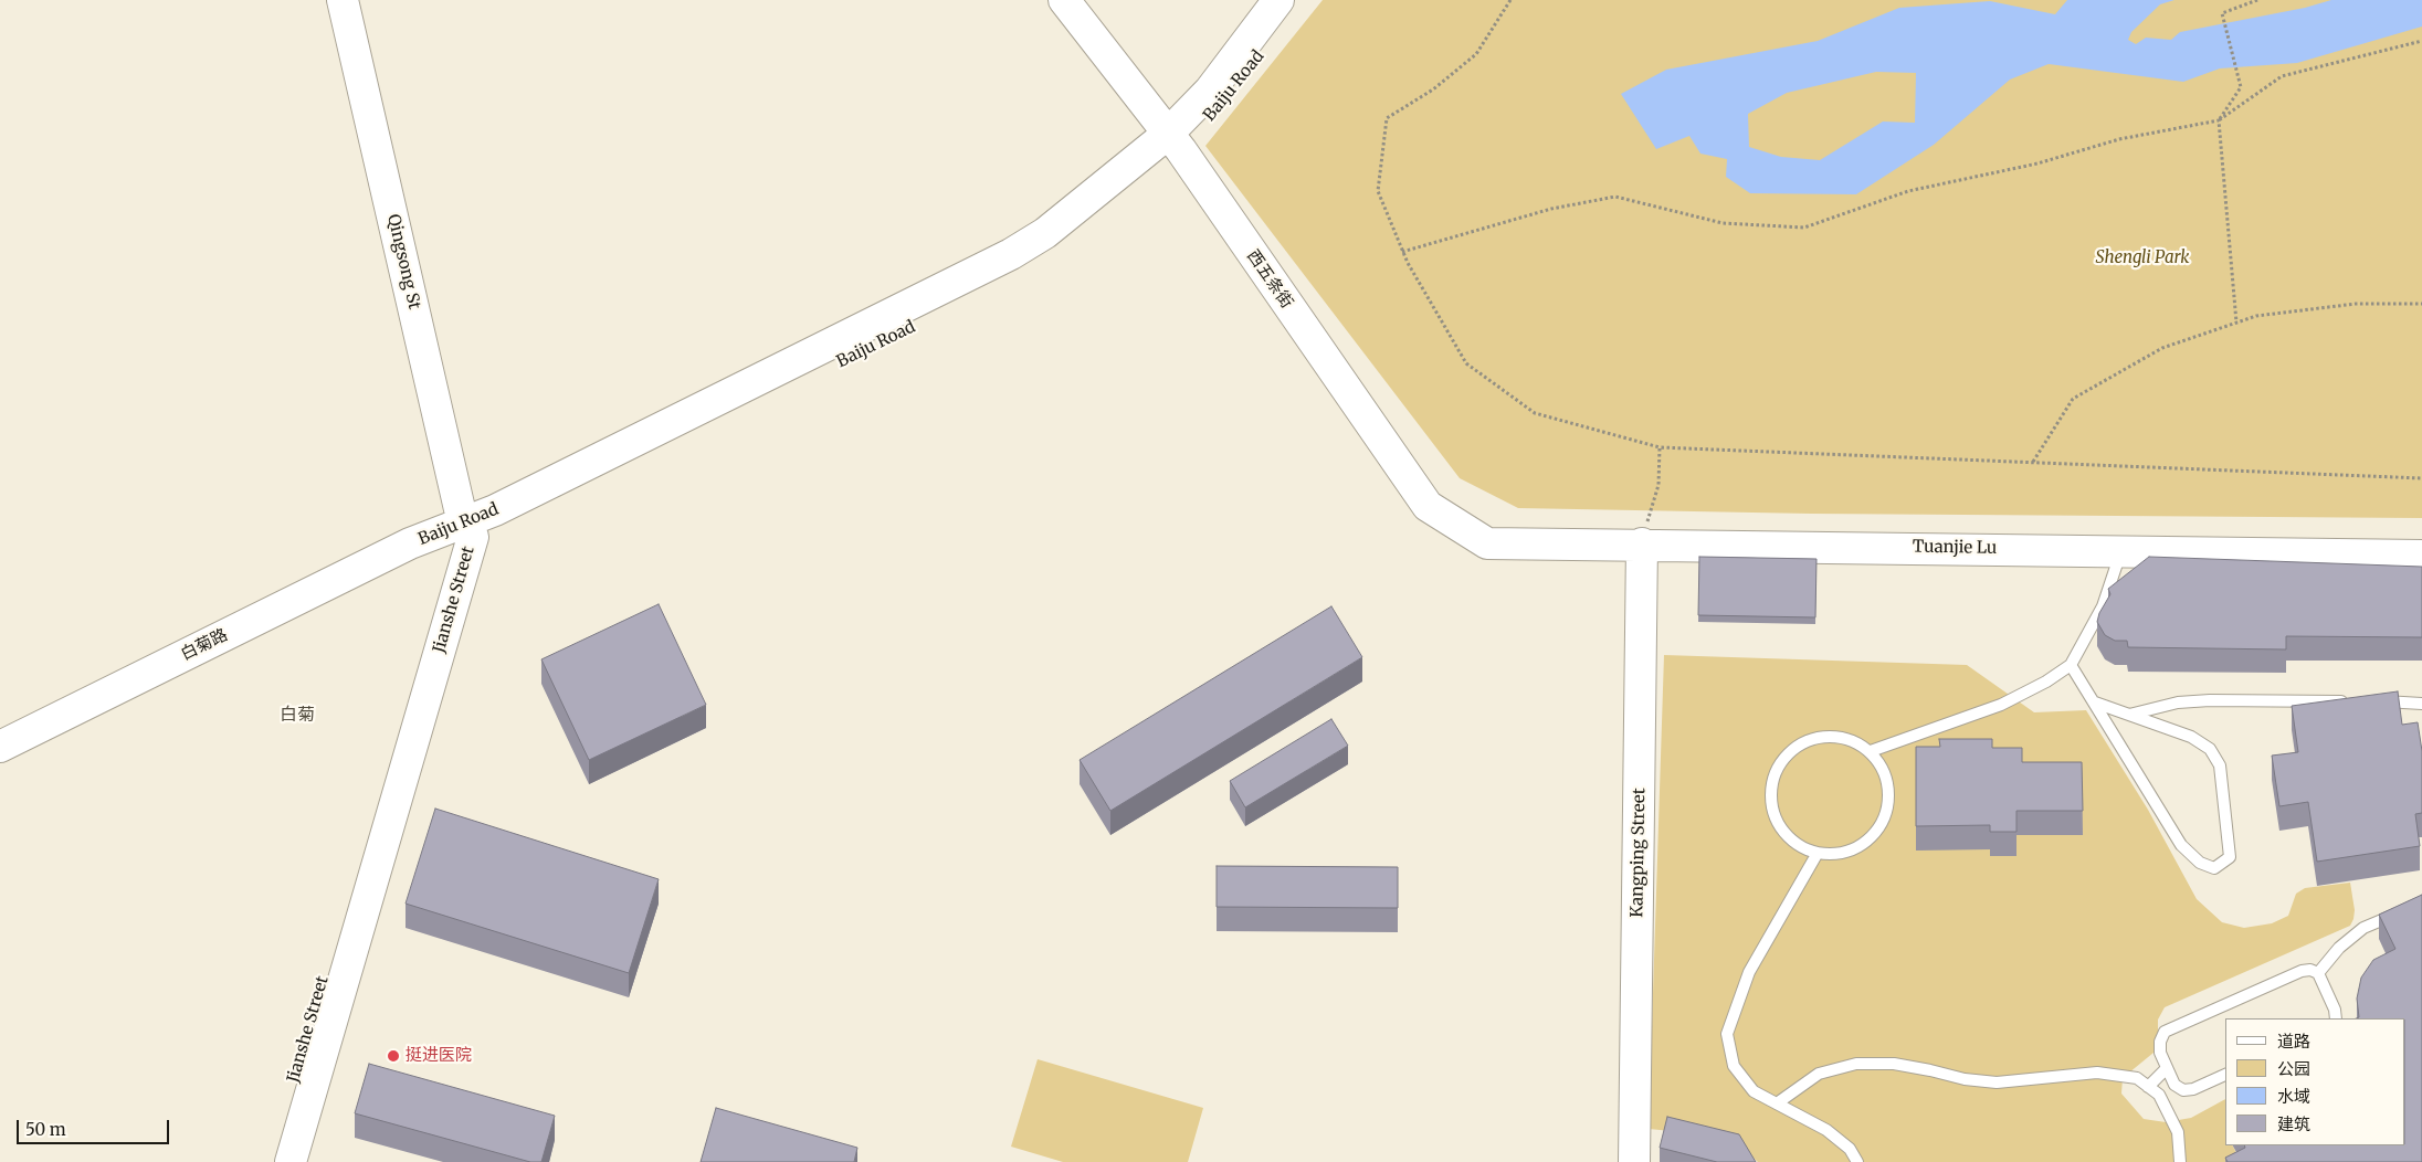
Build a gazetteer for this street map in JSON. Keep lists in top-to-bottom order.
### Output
{
  "streets": {
    "street": [
      "Baiju Road",
      "Qingsong St",
      "西五条街",
      "Tuanjie Lu",
      "Jianshe Street",
      "白菊路",
      "Kangping Street"
    ]
  },
  "crossings": [
    ["Baiju Road", "Qingsong St"],
    ["Baiju Road", "西五条街"],
    ["Baiju Road", "Jianshe Street"],
    ["Baiju Road", "白菊路"],
    ["Qingsong St", "Jianshe Street"],
    ["西五条街", "Tuanjie Lu"],
    ["Tuanjie Lu", "Kangping Street"]
  ],
  "districts": ["白菊"],
  "parks": ["Shengli Park"],
  "places": ["挺进医院"],
  "legend": [
    "道路",
    "公园",
    "水域",
    "建筑"
  ],
  "scale_bar": "50 m"
}
